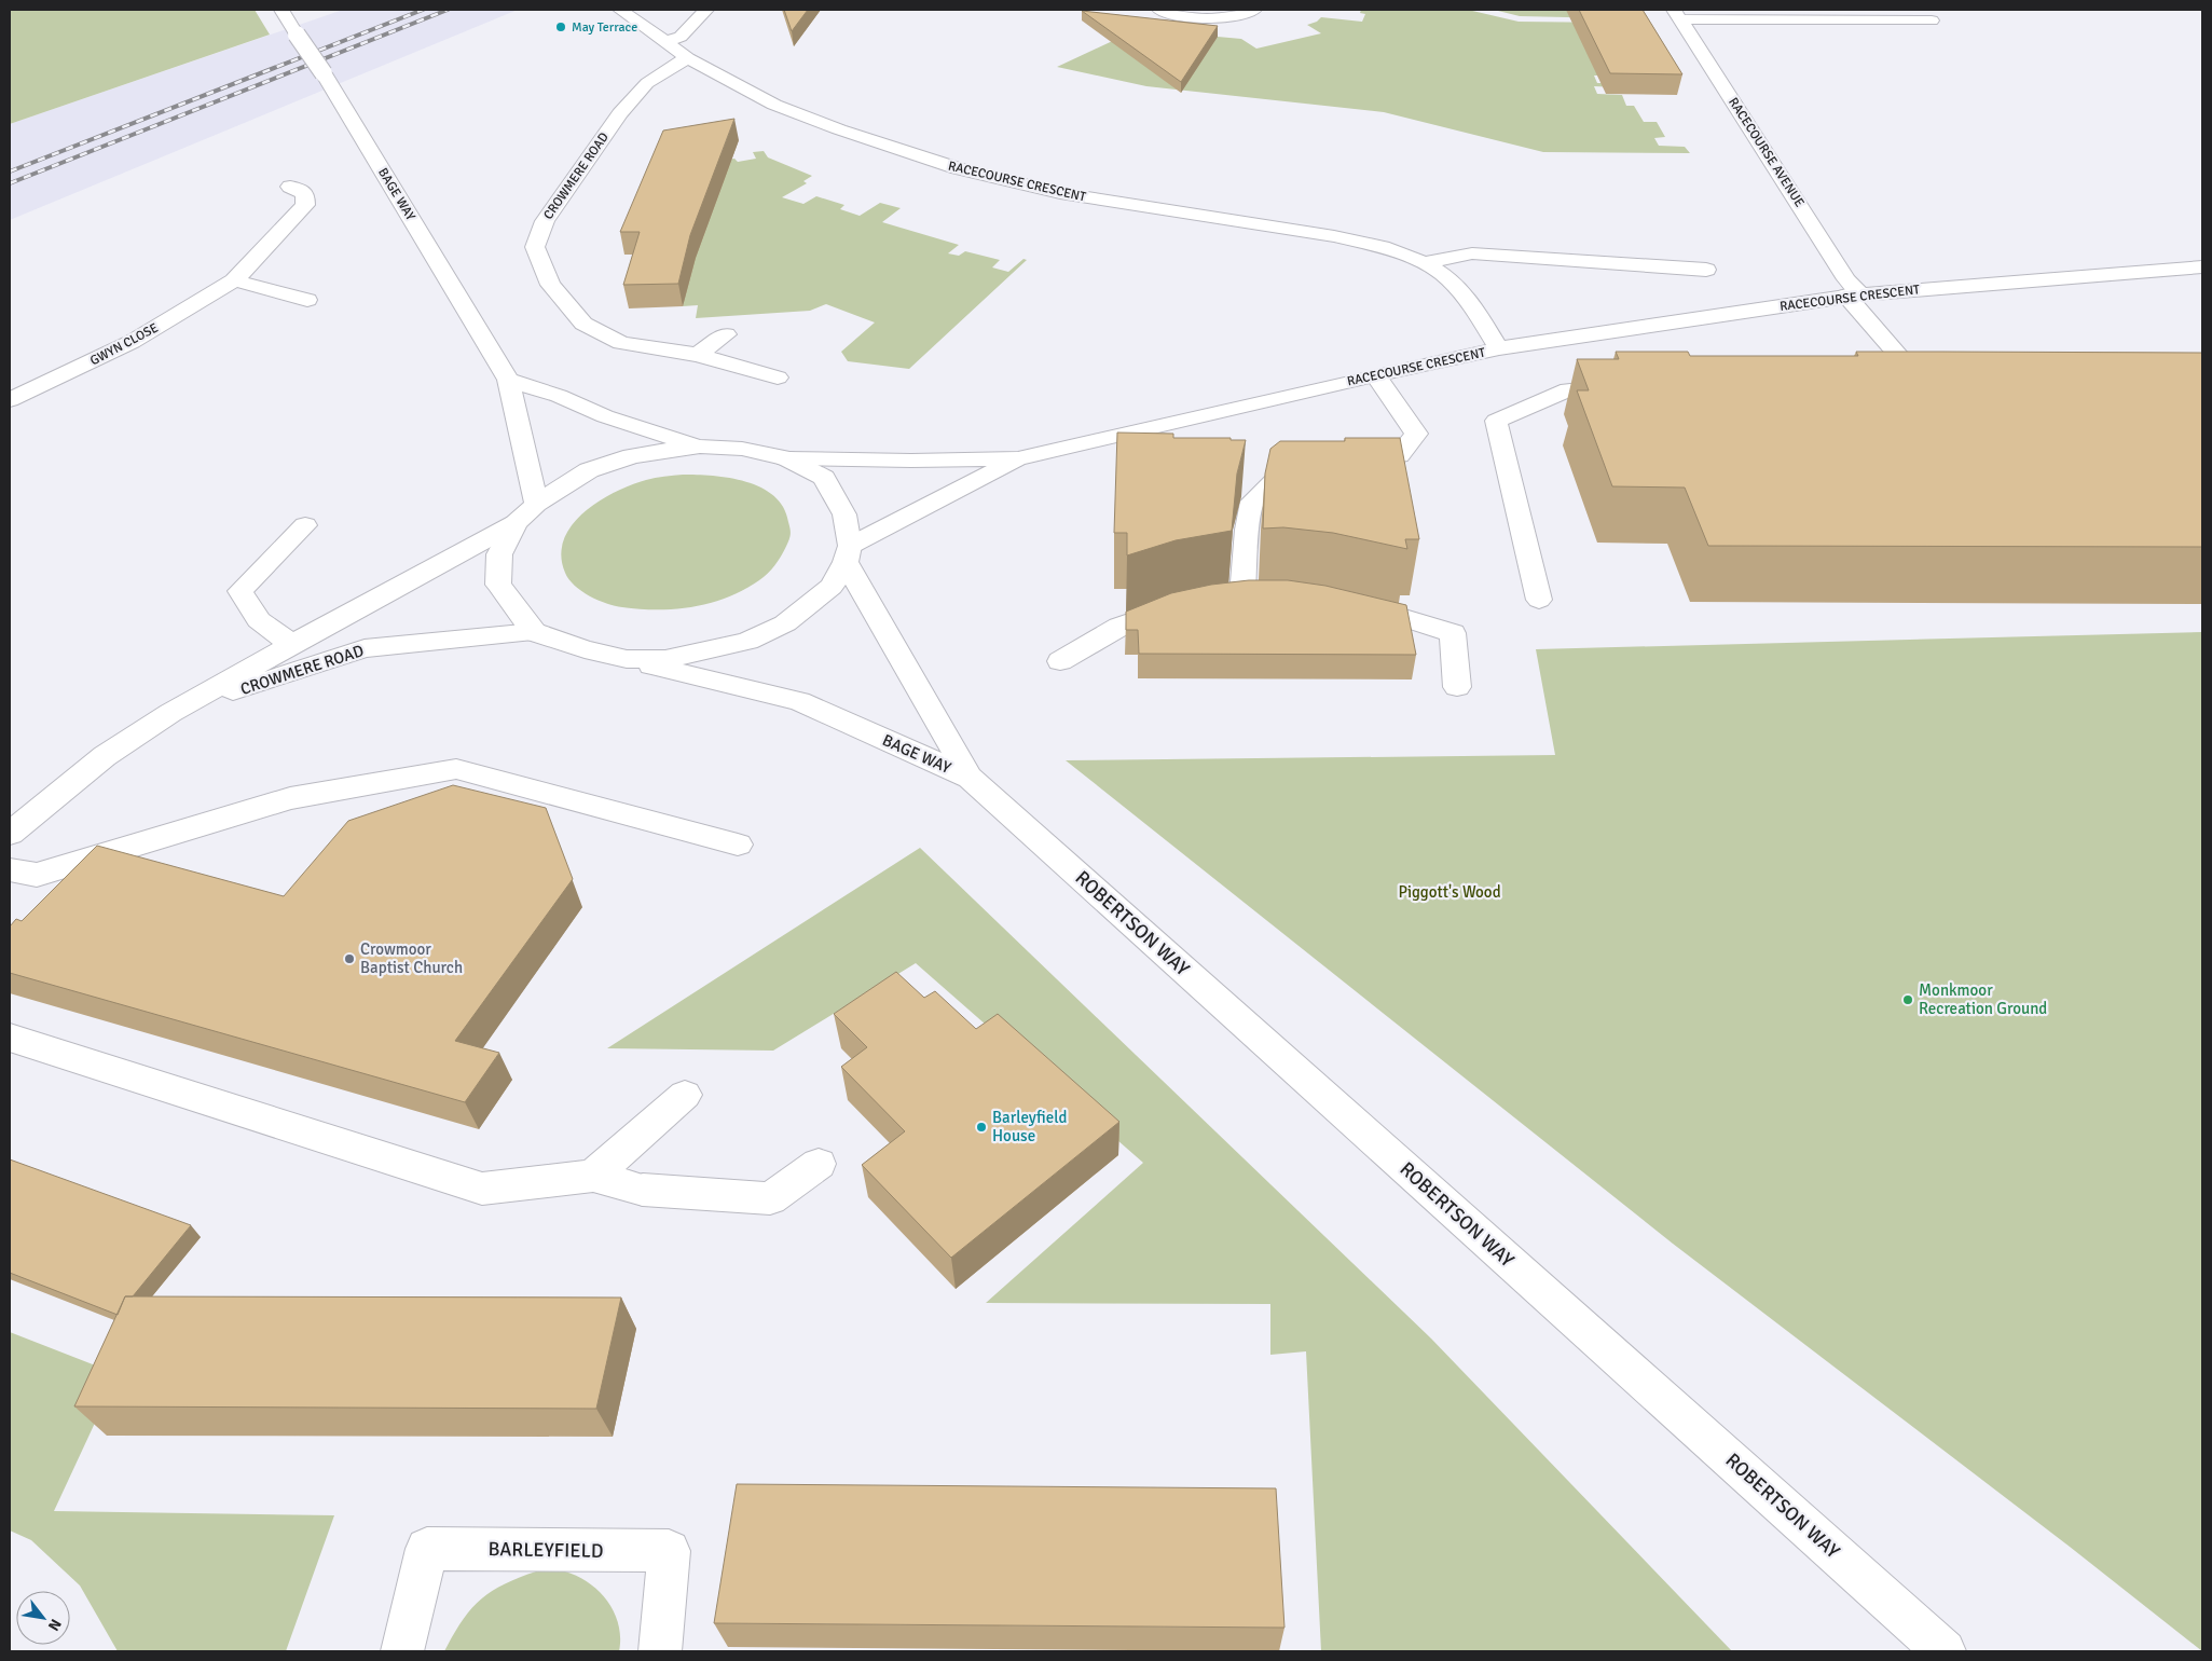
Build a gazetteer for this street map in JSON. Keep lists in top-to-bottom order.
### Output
{
  "streets": {
    "street": [
      "RACECOURSE AVENUE",
      "CROWMERE ROAD",
      "RACECOURSE CRESCENT",
      "BAGE WAY",
      "GWYN CLOSE",
      "ROBERTSON WAY",
      "BARLEYFIELD"
    ]
  },
  "crossings": [
    ["RACECOURSE AVENUE", "RACECOURSE CRESCENT"],
    ["CROWMERE ROAD", "RACECOURSE CRESCENT"],
    ["RACECOURSE CRESCENT", "BAGE WAY"],
    ["BAGE WAY", "ROBERTSON WAY"]
  ],
  "parks": ["Piggott's Wood"],
  "places": [
    "May Terrace",
    "Crowmoor Baptist Church",
    "Monkmoor Recreation Ground",
    "Barleyfield House"
  ],
  "north": "bottom right"
}
